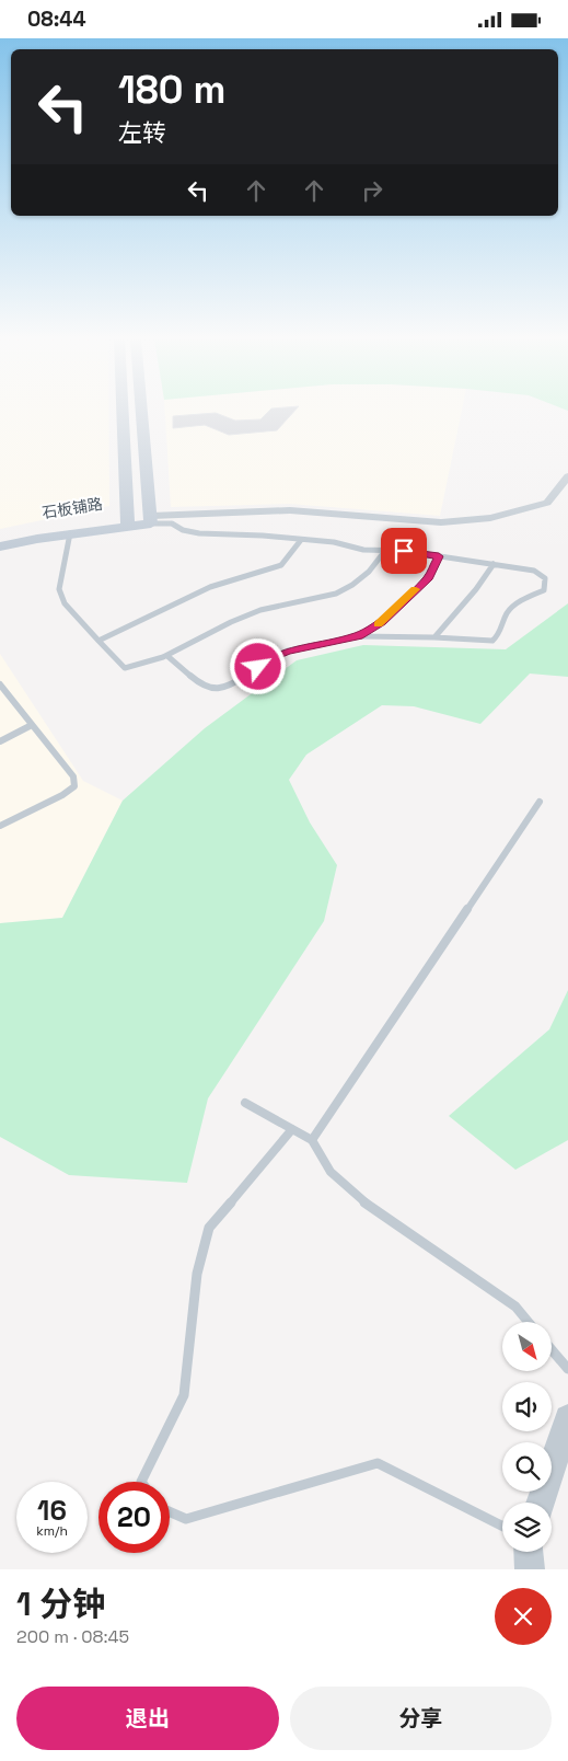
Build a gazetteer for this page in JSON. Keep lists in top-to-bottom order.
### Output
{
  "streets": {
    "main road": ["石板铺路"]
  },
  "north": "bottom right",
  "page": {
    "status": "08:44",
    "turn": ["180 m", "左转"],
    "speed": "16 km/h",
    "limit": "20",
    "heading": ["1 分钟", "200 m · 08:45"],
    "buttons": ["退出", "分享"]
  }
}
